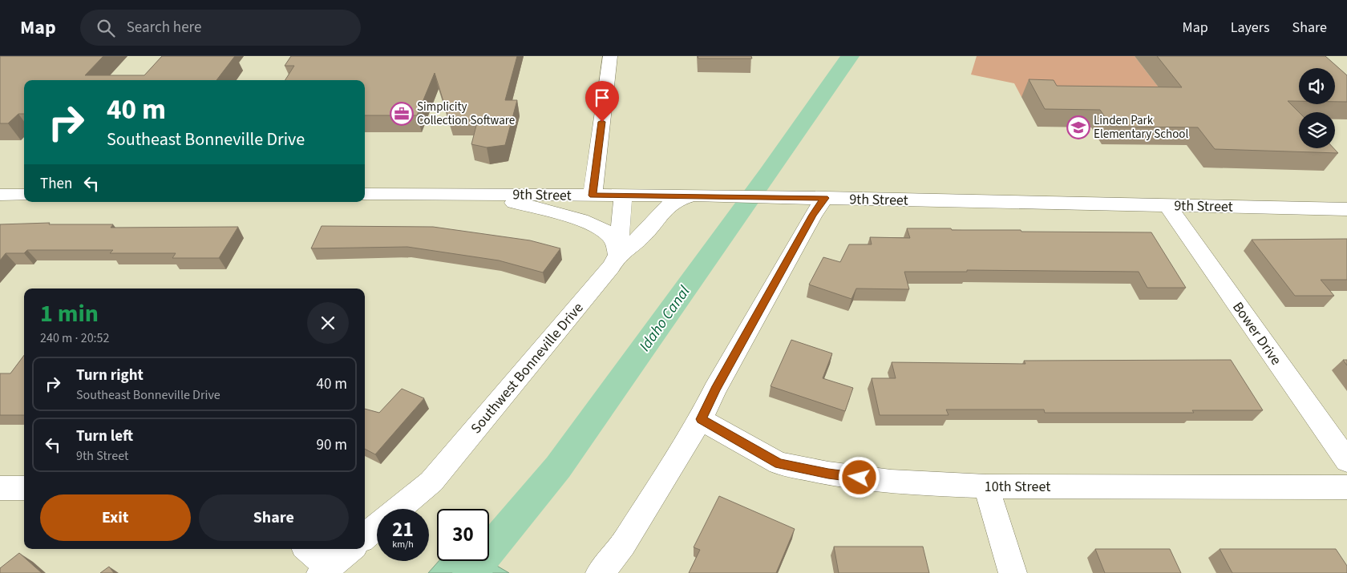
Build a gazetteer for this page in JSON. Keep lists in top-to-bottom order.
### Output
{
  "streets": {
    "street": [
      "9th Street",
      "Bower Drive",
      "Southwest Bonneville Drive",
      "10th Street"
    ]
  },
  "crossings": [
    ["9th Street", "Bower Drive"],
    ["9th Street", "Southwest Bonneville Drive"]
  ],
  "water": ["Idaho Canal"],
  "places": {
    "office": ["Simplicity Collection Software"],
    "school or university": ["Linden Park Elementary School"]
  },
  "page": {
    "header": "Map",
    "search": "Search here",
    "nav": ["Map", "Layers", "Share"],
    "turn": ["40 m", "Southeast Bonneville Drive"],
    "then": "Then",
    "heading": ["1 min", "240 m · 20:52"],
    "list": [
      {
        "name": "Turn right",
        "note": "Southeast Bonneville Drive",
        "value": "40 m"
      },
      {
        "name": "Turn left",
        "note": "9th Street",
        "value": "90 m"
      }
    ],
    "buttons": ["Exit", "Share"],
    "speed": "21 km/h",
    "limit": "30"
  }
}
